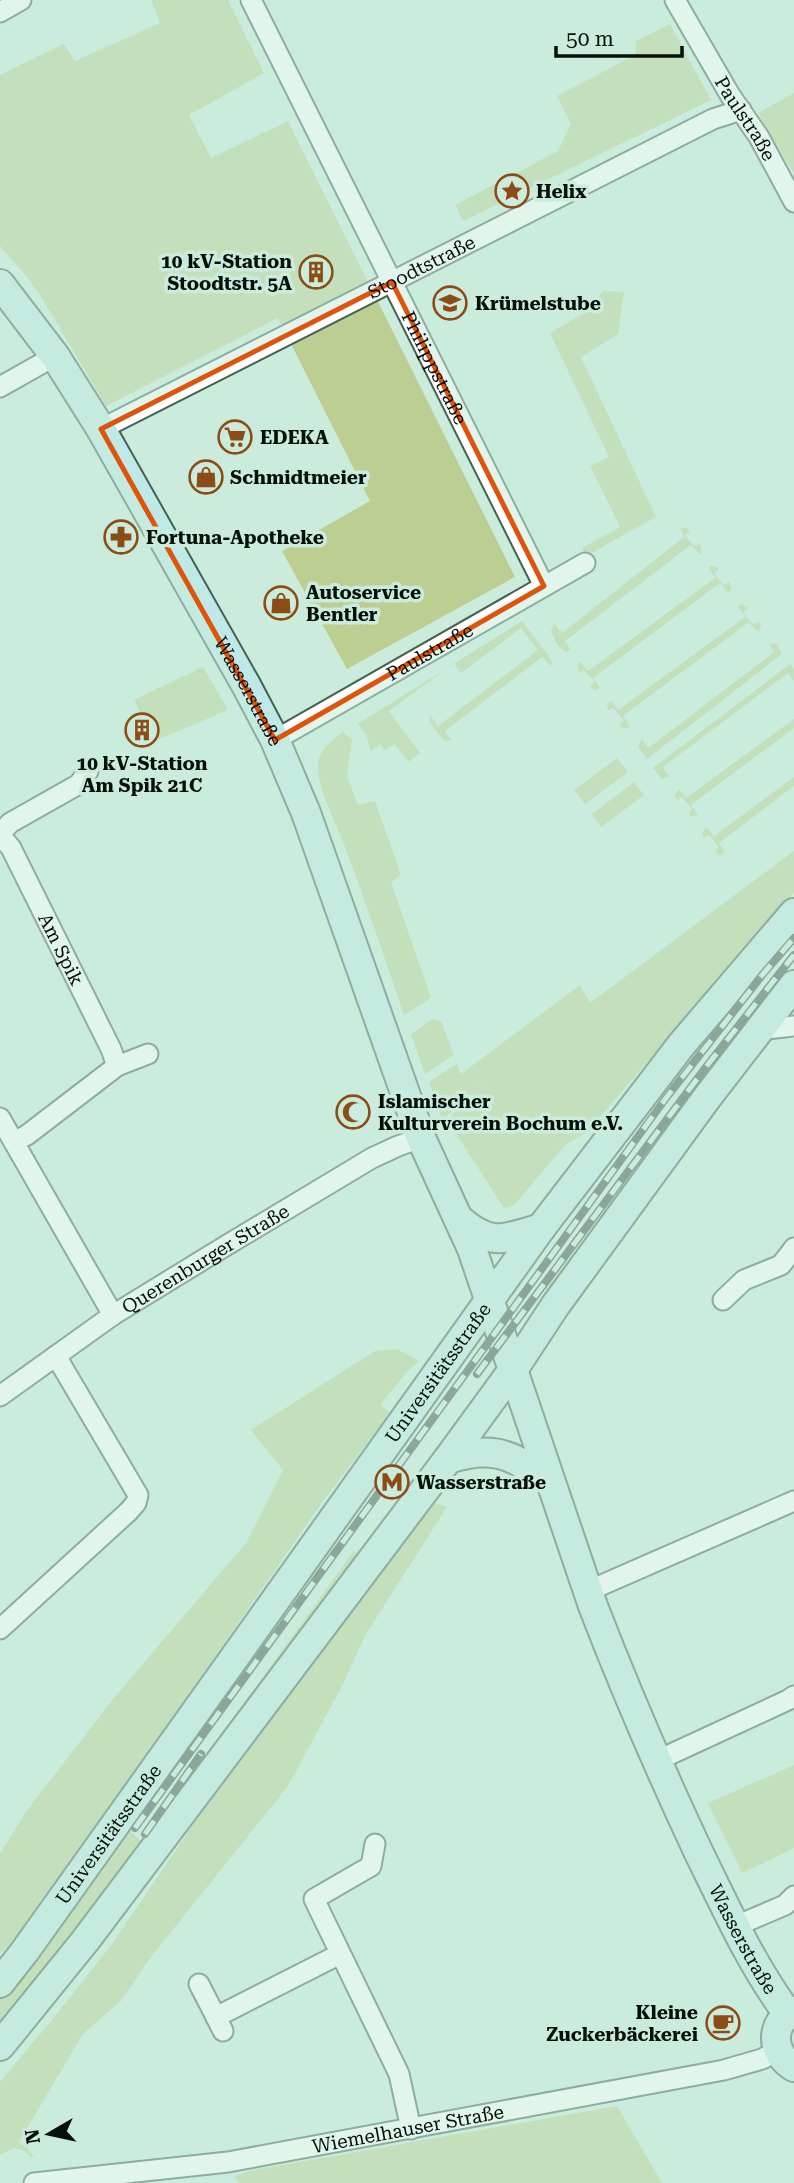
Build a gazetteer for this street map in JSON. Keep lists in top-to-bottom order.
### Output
{
  "streets": {
    "main road": ["Wasserstraße", "Universitätsstraße"],
    "street": [
      "Paulstraße",
      "Stoodtstraße",
      "Philippstraße",
      "Am Spik",
      "Querenburger Straße",
      "Wiemelhauser Straße"
    ]
  },
  "crossings": [
    ["Paulstraße", "Stoodtstraße"],
    ["Paulstraße", "Philippstraße"],
    ["Paulstraße", "Wasserstraße"],
    ["Stoodtstraße", "Philippstraße"],
    ["Stoodtstraße", "Wasserstraße"],
    ["Wasserstraße", "Querenburger Straße"],
    ["Wasserstraße", "Universitätsstraße"],
    ["Wasserstraße", "Wiemelhauser Straße"]
  ],
  "places": {
    "place": ["Helix"],
    "building": ["10 kV-Station Stoodtstr. 5A", "10 kV-Station Am Spik 21C"],
    "school or university": ["Krümelstube"],
    "supermarket": ["EDEKA"],
    "shop": ["Schmidtmeier", "Autoservice Bentler"],
    "pharmacy": ["Fortuna-Apotheke"],
    "mosque": ["Islamischer Kulturverein Bochum e.V."],
    "metro station": ["Wasserstraße"],
    "cafe": ["Kleine Zuckerbäckerei"]
  },
  "scale_bar": "50 m",
  "north": "left"
}
